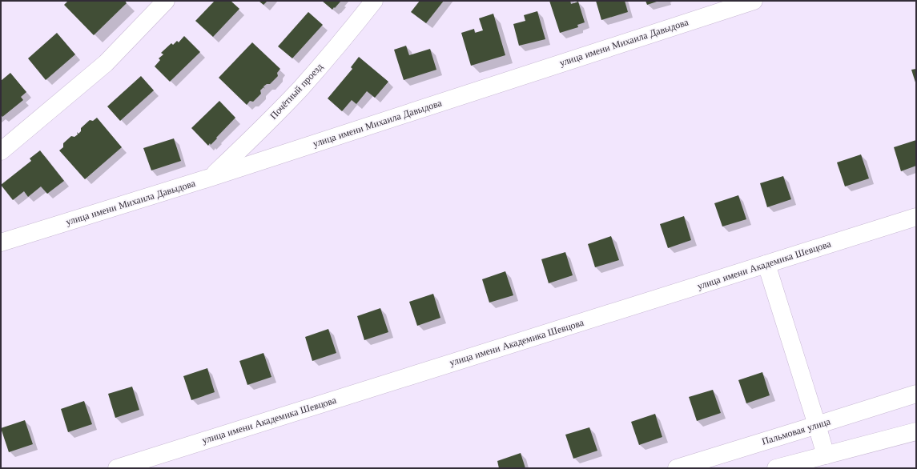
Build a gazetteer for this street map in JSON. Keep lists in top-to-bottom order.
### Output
{
  "streets": {
    "street": [
      "улица имени Михаила Давыдова",
      "Почётный проезд",
      "улица имени Академика Шевцова",
      "Пальмовая улица"
    ]
  },
  "crossings": [
    ["улица имени Михаила Давыдова", "Почётный проезд"]
  ]
}
